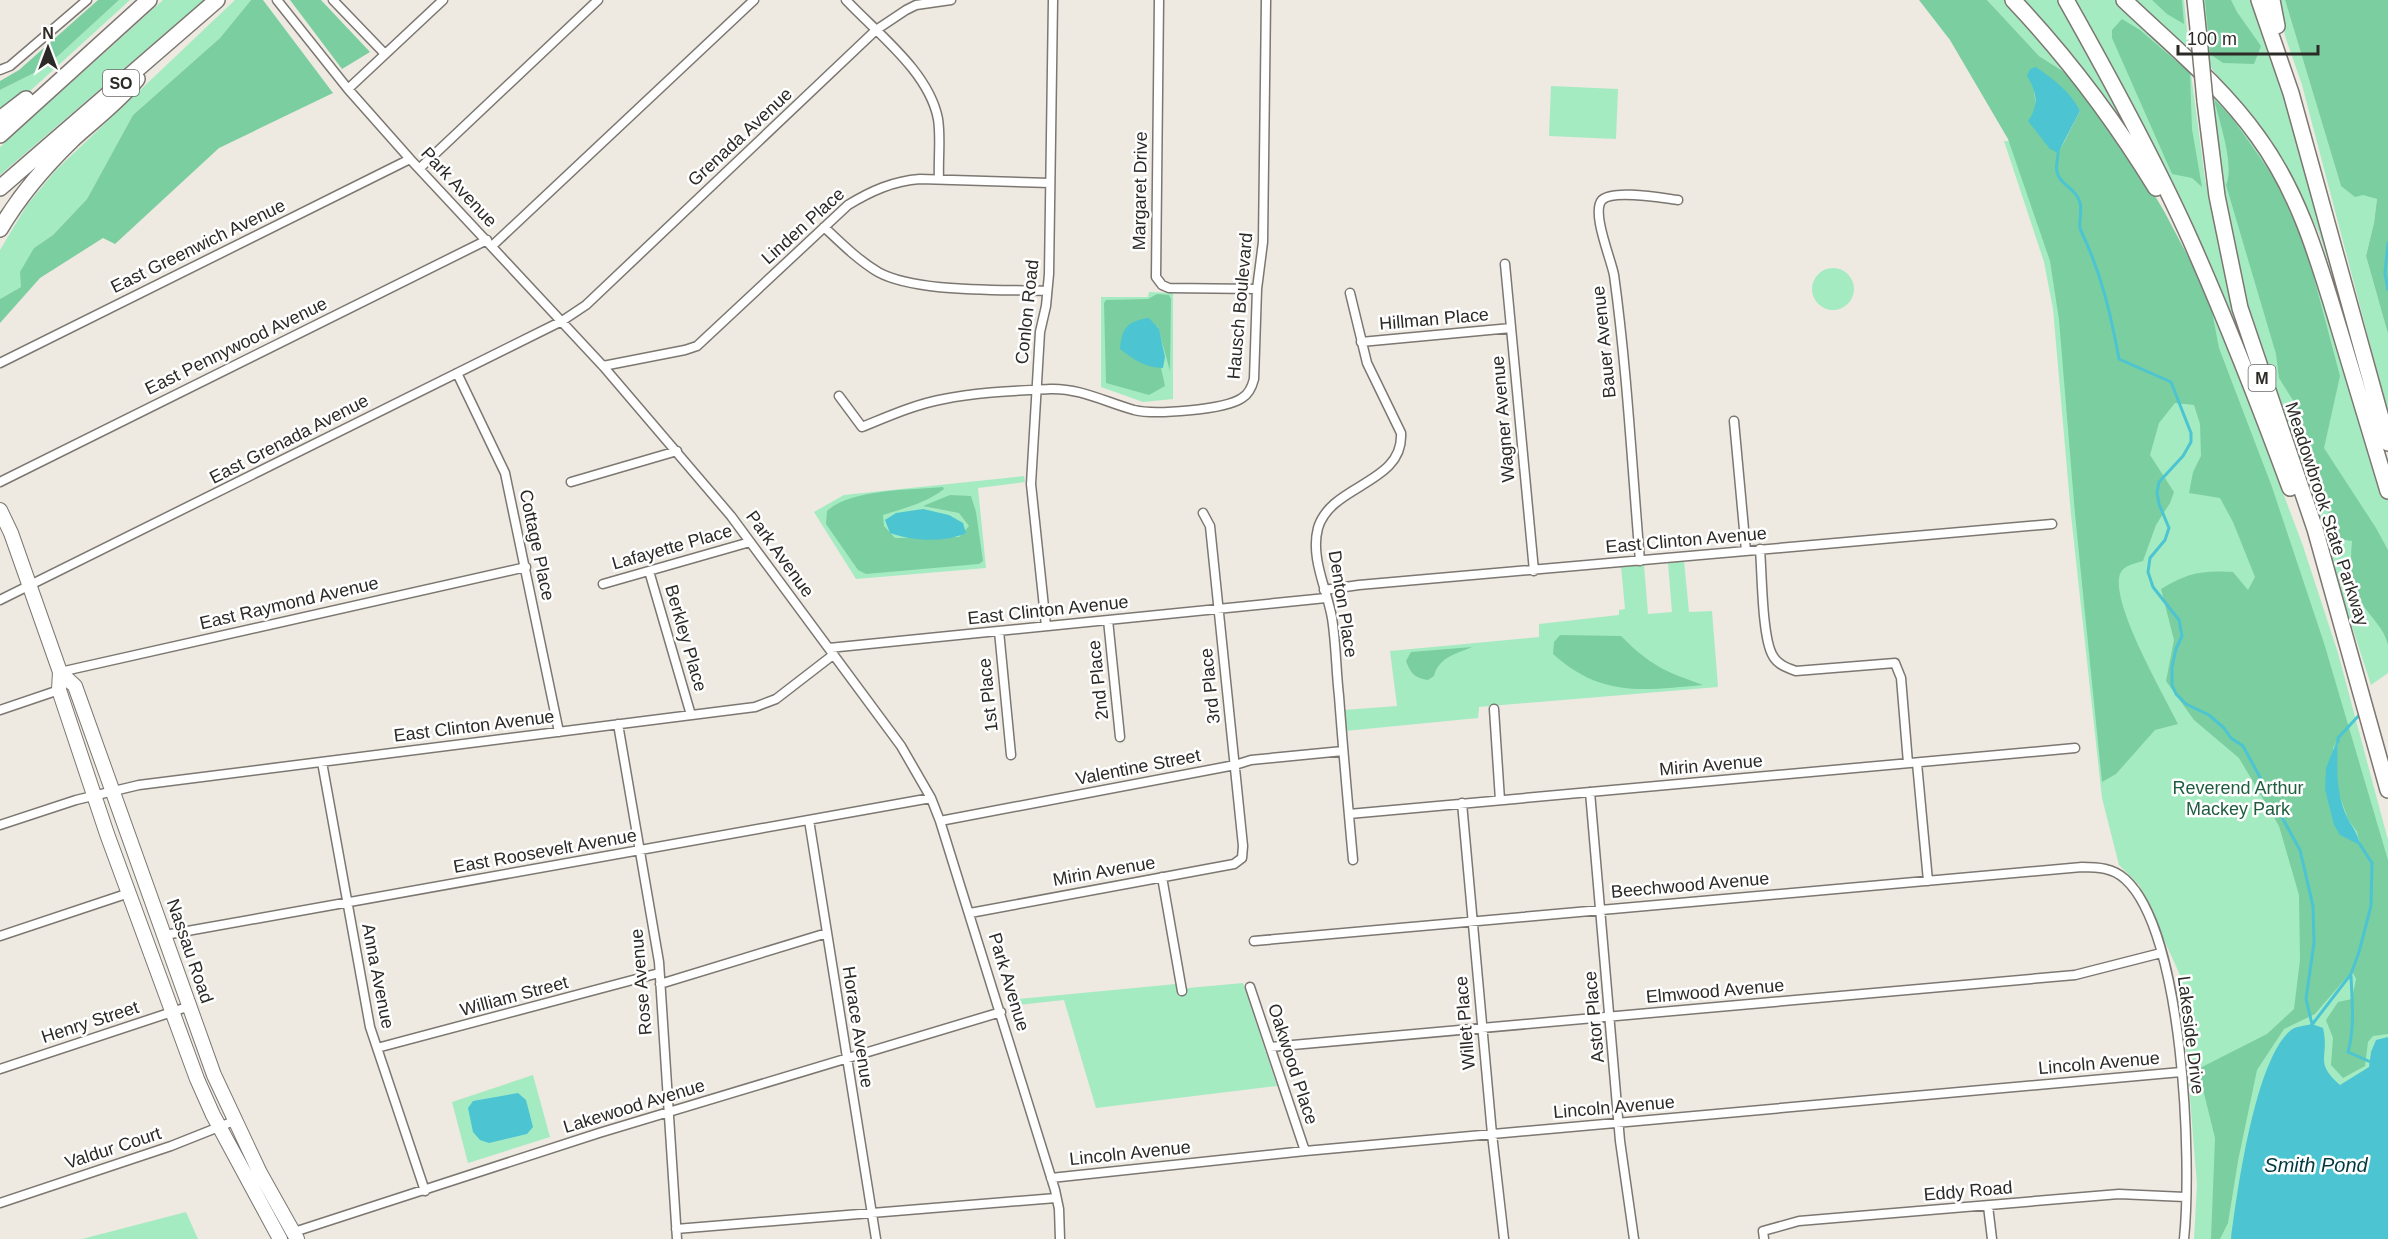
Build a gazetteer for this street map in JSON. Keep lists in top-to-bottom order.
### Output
{
  "streets": {
    "highway": ["SO", "M", "Meadowbrook State Parkway"],
    "main road": ["Nassau Road"],
    "street": [
      "Grenada Avenue",
      "Park Avenue",
      "Margaret Drive",
      "Linden Place",
      "East Greenwich Avenue",
      "Hausch Boulevard",
      "Conlon Road",
      "Hillman Place",
      "Bauer Avenue",
      "East Pennywood Avenue",
      "Wagner Avenue",
      "East Grenada Avenue",
      "East Clinton Avenue",
      "Cottage Place",
      "Lafayette Place",
      "East Raymond Avenue",
      "Denton Place",
      "Berkley Place",
      "2nd Place",
      "3rd Place",
      "1st Place",
      "Mirin Avenue",
      "Valentine Street",
      "East Roosevelt Avenue",
      "Beechwood Avenue",
      "Anna Avenue",
      "Rose Avenue",
      "Elmwood Avenue",
      "William Street",
      "Astor Place",
      "Henry Street",
      "Willet Place",
      "Horace Avenue",
      "Lakeside Drive",
      "Lincoln Avenue",
      "Oakwood Place",
      "Lakewood Avenue",
      "Valdur Court",
      "Eddy Road"
    ]
  },
  "crossings": [
    ["Grenada Avenue", "Park Avenue"],
    ["Grenada Avenue", "East Grenada Avenue"],
    ["Park Avenue", "Linden Place"],
    ["Park Avenue", "East Greenwich Avenue"],
    ["Park Avenue", "East Pennywood Avenue"],
    ["Park Avenue", "East Grenada Avenue"],
    ["Park Avenue", "East Clinton Avenue"],
    ["Park Avenue", "Lafayette Place"],
    ["Park Avenue", "Mirin Avenue"],
    ["Park Avenue", "Valentine Street"],
    ["Park Avenue", "East Roosevelt Avenue"],
    ["Park Avenue", "Lincoln Avenue"],
    ["Park Avenue", "Lakewood Avenue"],
    ["Margaret Drive", "Hausch Boulevard"],
    ["Linden Place", "Conlon Road"],
    ["Hausch Boulevard", "Conlon Road"],
    ["Conlon Road", "East Clinton Avenue"],
    ["Hillman Place", "Wagner Avenue"],
    ["Hillman Place", "Denton Place"],
    ["Bauer Avenue", "East Clinton Avenue"],
    ["Wagner Avenue", "East Clinton Avenue"],
    ["East Grenada Avenue", "Cottage Place"],
    ["East Grenada Avenue", "Nassau Road"],
    ["East Clinton Avenue", "Cottage Place"],
    ["East Clinton Avenue", "Denton Place"],
    ["East Clinton Avenue", "Berkley Place"],
    ["East Clinton Avenue", "2nd Place"],
    ["East Clinton Avenue", "3rd Place"],
    ["East Clinton Avenue", "1st Place"],
    ["East Clinton Avenue", "Nassau Road"],
    ["East Clinton Avenue", "Anna Avenue"],
    ["East Clinton Avenue", "Rose Avenue"],
    ["Cottage Place", "East Raymond Avenue"],
    ["Lafayette Place", "Berkley Place"],
    ["East Raymond Avenue", "Nassau Road"],
    ["Denton Place", "Mirin Avenue"],
    ["Denton Place", "Valentine Street"],
    ["3rd Place", "Mirin Avenue"],
    ["3rd Place", "Valentine Street"],
    ["Mirin Avenue", "Astor Place"],
    ["Mirin Avenue", "Willet Place"],
    ["East Roosevelt Avenue", "Nassau Road"],
    ["East Roosevelt Avenue", "Anna Avenue"],
    ["East Roosevelt Avenue", "Rose Avenue"],
    ["East Roosevelt Avenue", "Horace Avenue"],
    ["Beechwood Avenue", "Astor Place"],
    ["Beechwood Avenue", "Willet Place"],
    ["Beechwood Avenue", "Lakeside Drive"],
    ["Nassau Road", "Henry Street"],
    ["Nassau Road", "Lakewood Avenue"],
    ["Nassau Road", "Valdur Court"],
    ["Anna Avenue", "William Street"],
    ["Anna Avenue", "Lakewood Avenue"],
    ["Rose Avenue", "William Street"],
    ["Rose Avenue", "Lakewood Avenue"],
    ["Elmwood Avenue", "Astor Place"],
    ["Elmwood Avenue", "Willet Place"],
    ["Elmwood Avenue", "Lakeside Drive"],
    ["Elmwood Avenue", "Oakwood Place"],
    ["Astor Place", "Lincoln Avenue"],
    ["Willet Place", "Lincoln Avenue"],
    ["Horace Avenue", "Lakewood Avenue"],
    ["Lakeside Drive", "Lincoln Avenue"],
    ["Lakeside Drive", "Eddy Road"],
    ["Lincoln Avenue", "Oakwood Place"]
  ],
  "water": ["Smith Pond"],
  "parks": ["Reverend Arthur Mackey Park"],
  "scale_bar": "100 m",
  "north": "top"
}
